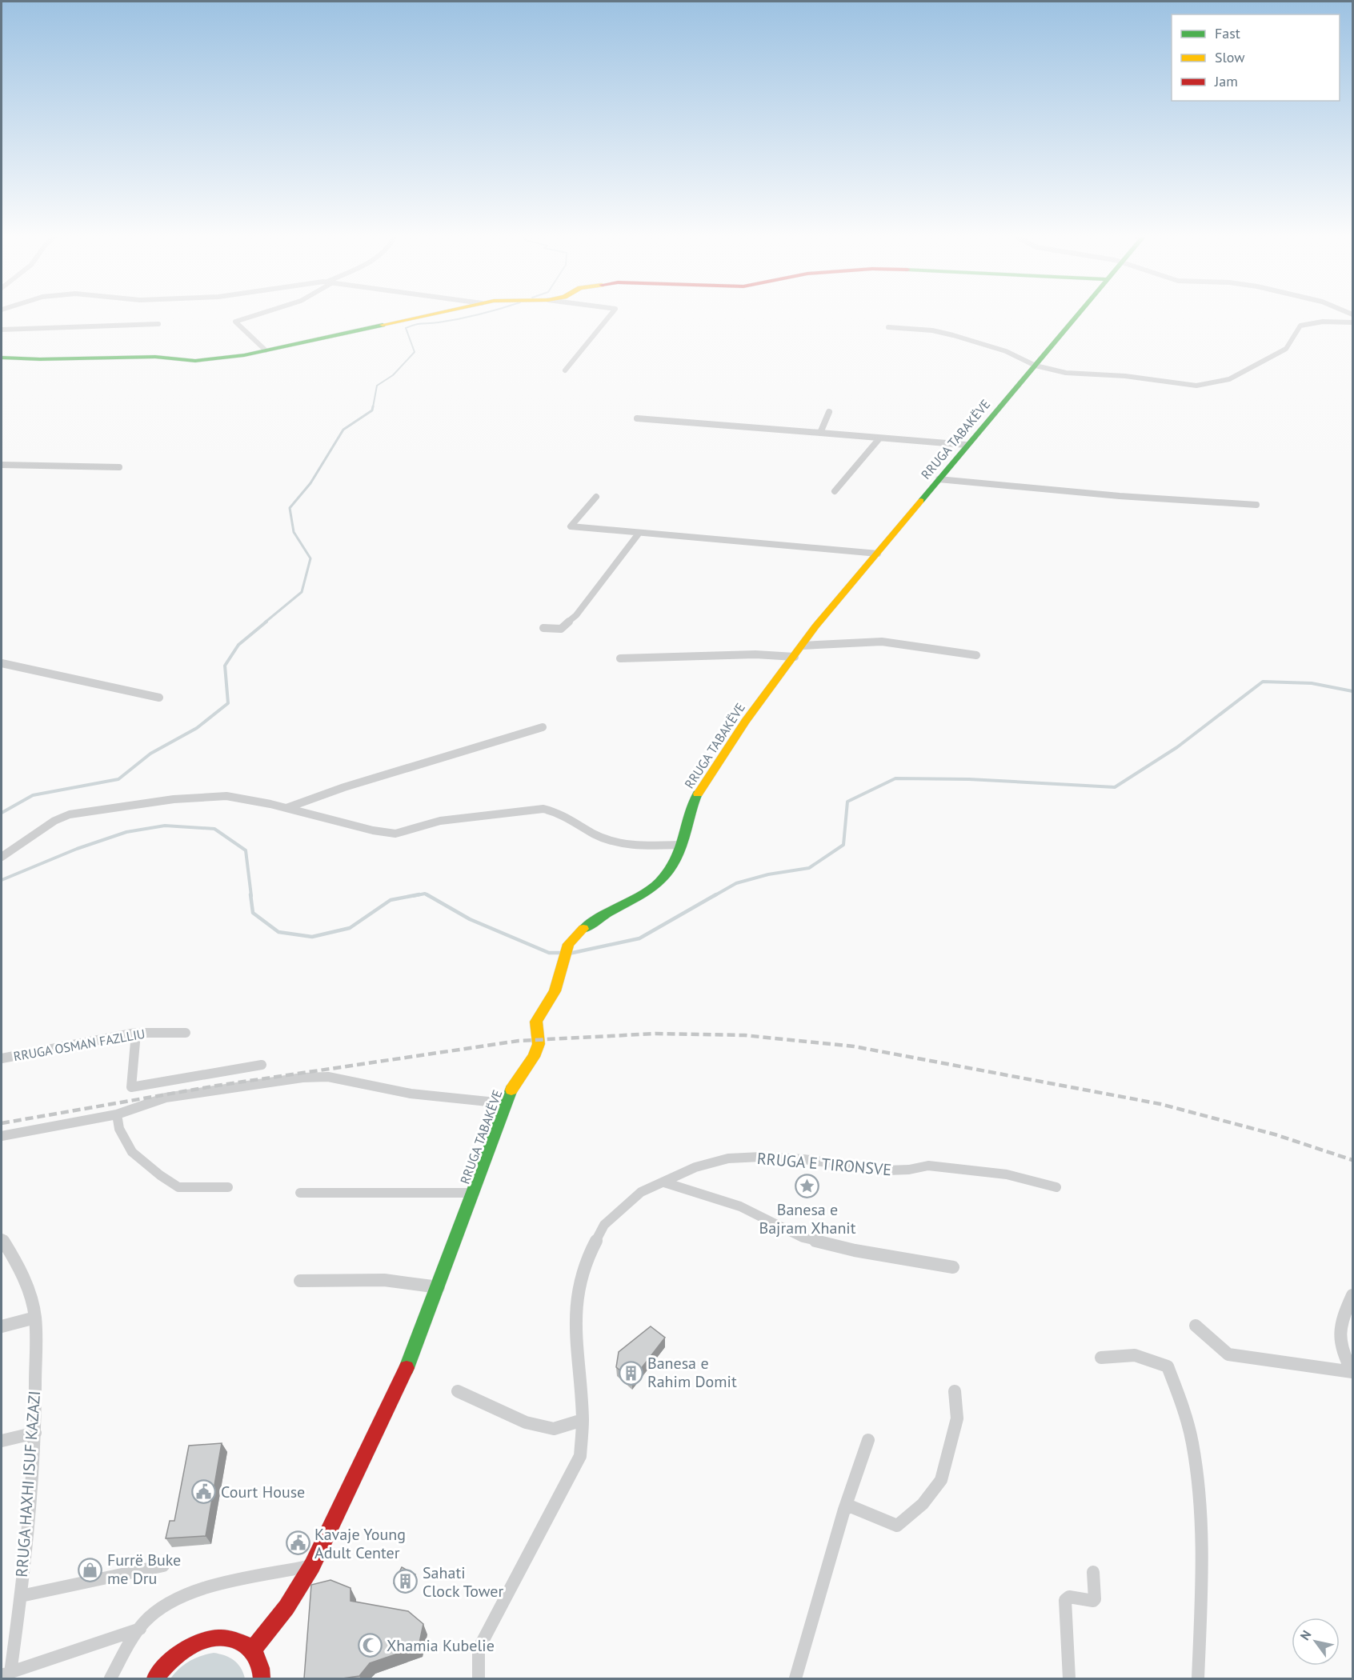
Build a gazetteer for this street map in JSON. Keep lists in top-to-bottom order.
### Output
{
  "streets": {
    "street": [
      "RRUGA TABAKËVE",
      "RRUGA OSMAN FAZLLIU",
      "RRUGA E TIRONSVE",
      "RRUGA HAXHI ISUF KAZAZI"
    ]
  },
  "places": {
    "place": ["Banesa e Bajram Xhanit"],
    "building": ["Banesa e Rahim Domit", "Sahati Clock Tower"],
    "public building": ["Court House", "Kavaje Young Adult Center"],
    "shop": ["Furrë Buke me Dru"],
    "mosque": ["Xhamia Kubelie"]
  },
  "legend": ["Fast", "Slow", "Jam"],
  "north": "top left"
}
